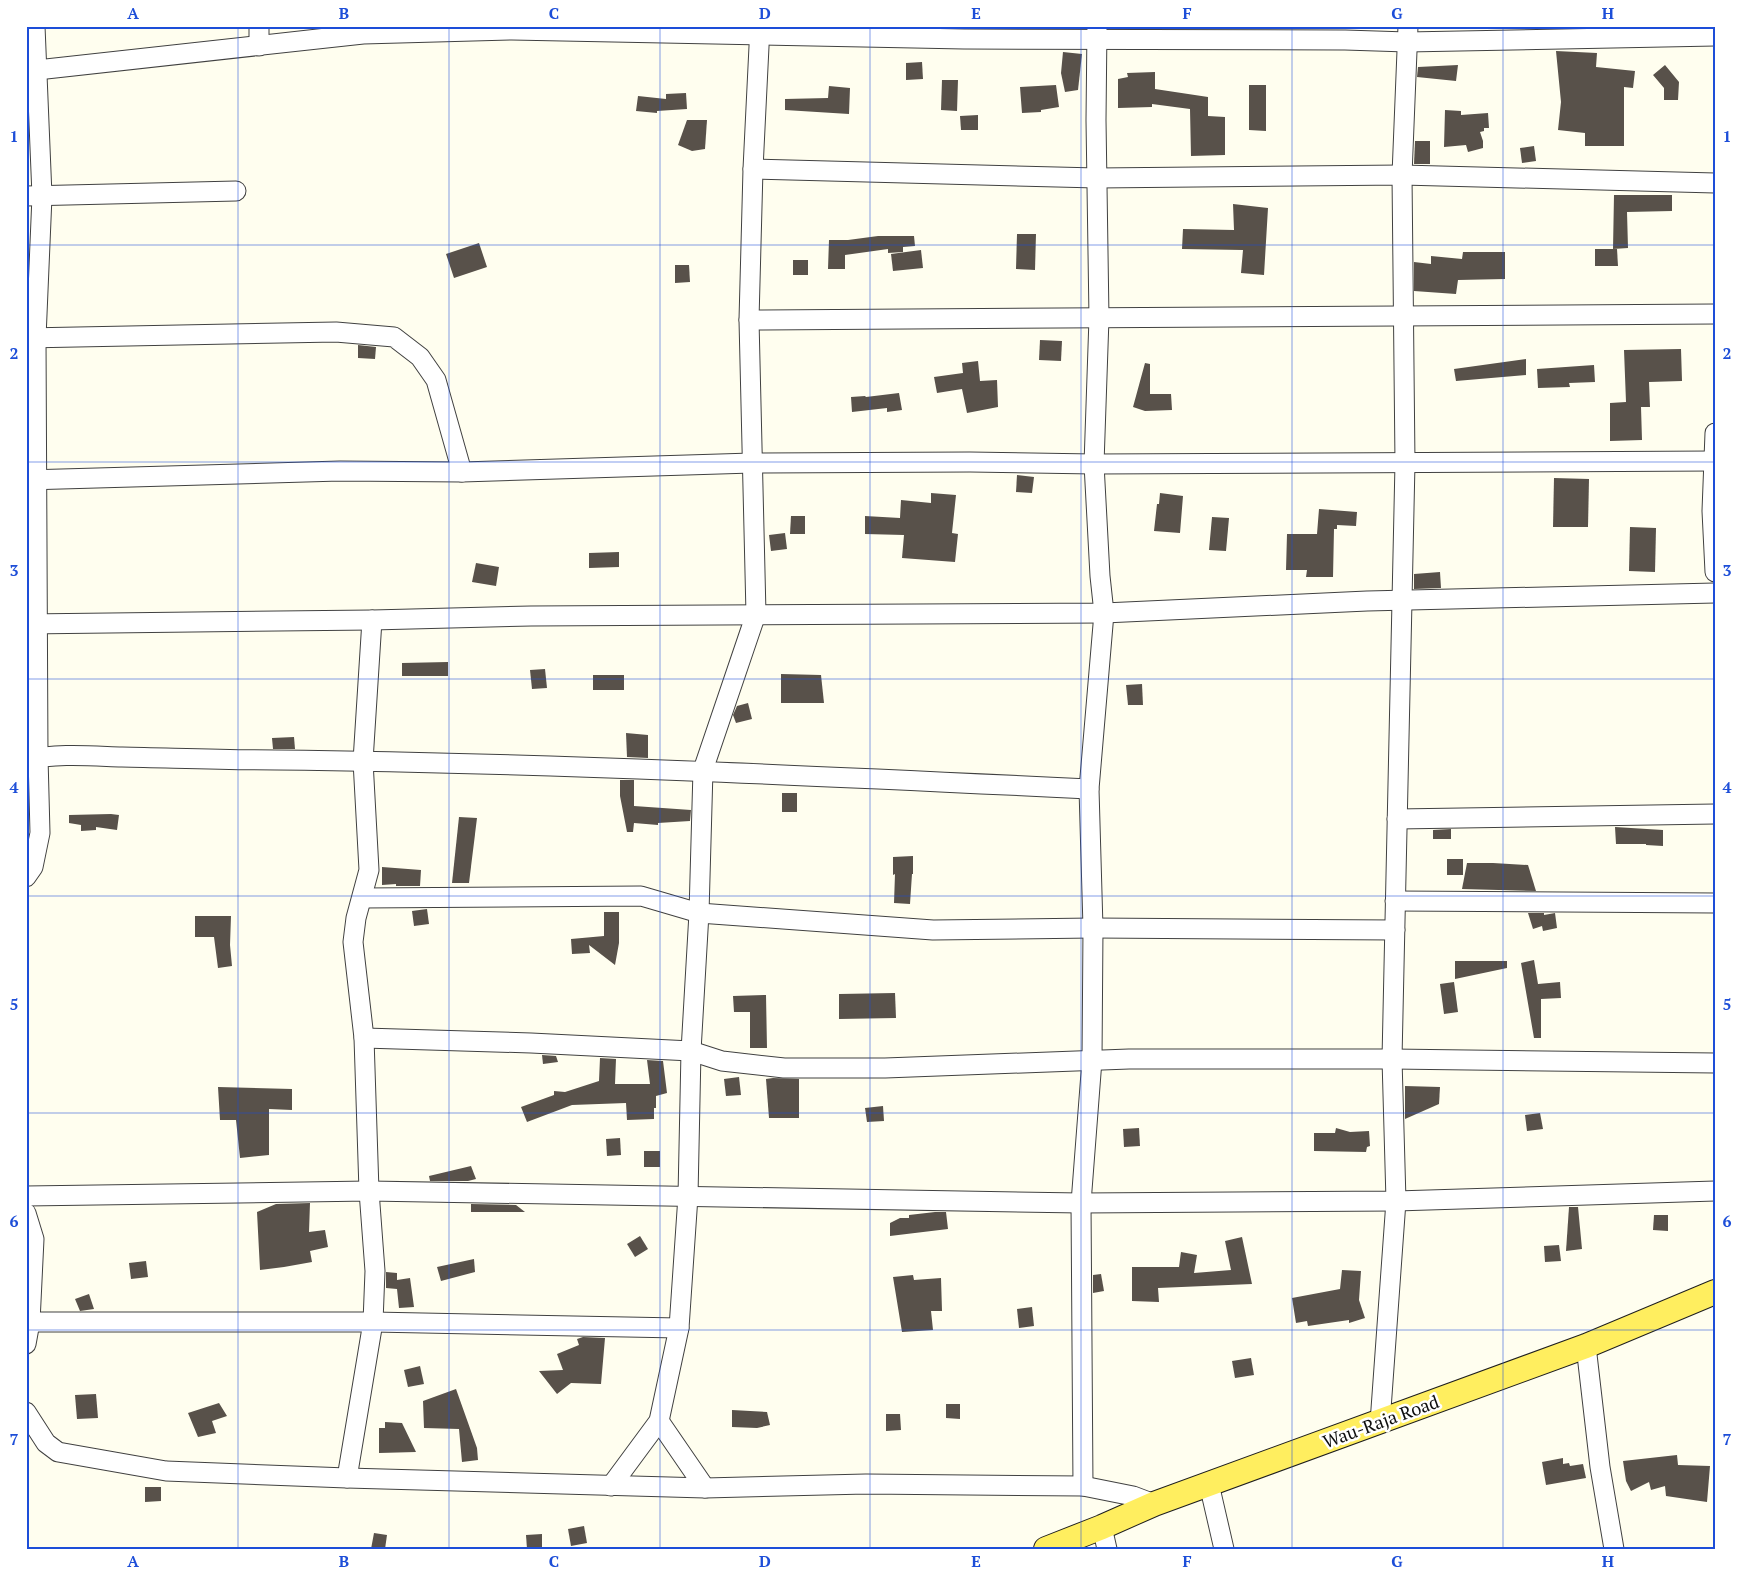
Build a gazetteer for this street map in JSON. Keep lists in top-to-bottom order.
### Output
{
  "streets": {
    "main road": ["Wau-Raja Road"]
  },
  "grid": {
    "columns": [
      "A",
      "B",
      "C",
      "D",
      "E",
      "F",
      "G",
      "H"
    ],
    "rows": [
      "1",
      "2",
      "3",
      "4",
      "5",
      "6",
      "7"
    ]
  }
}
